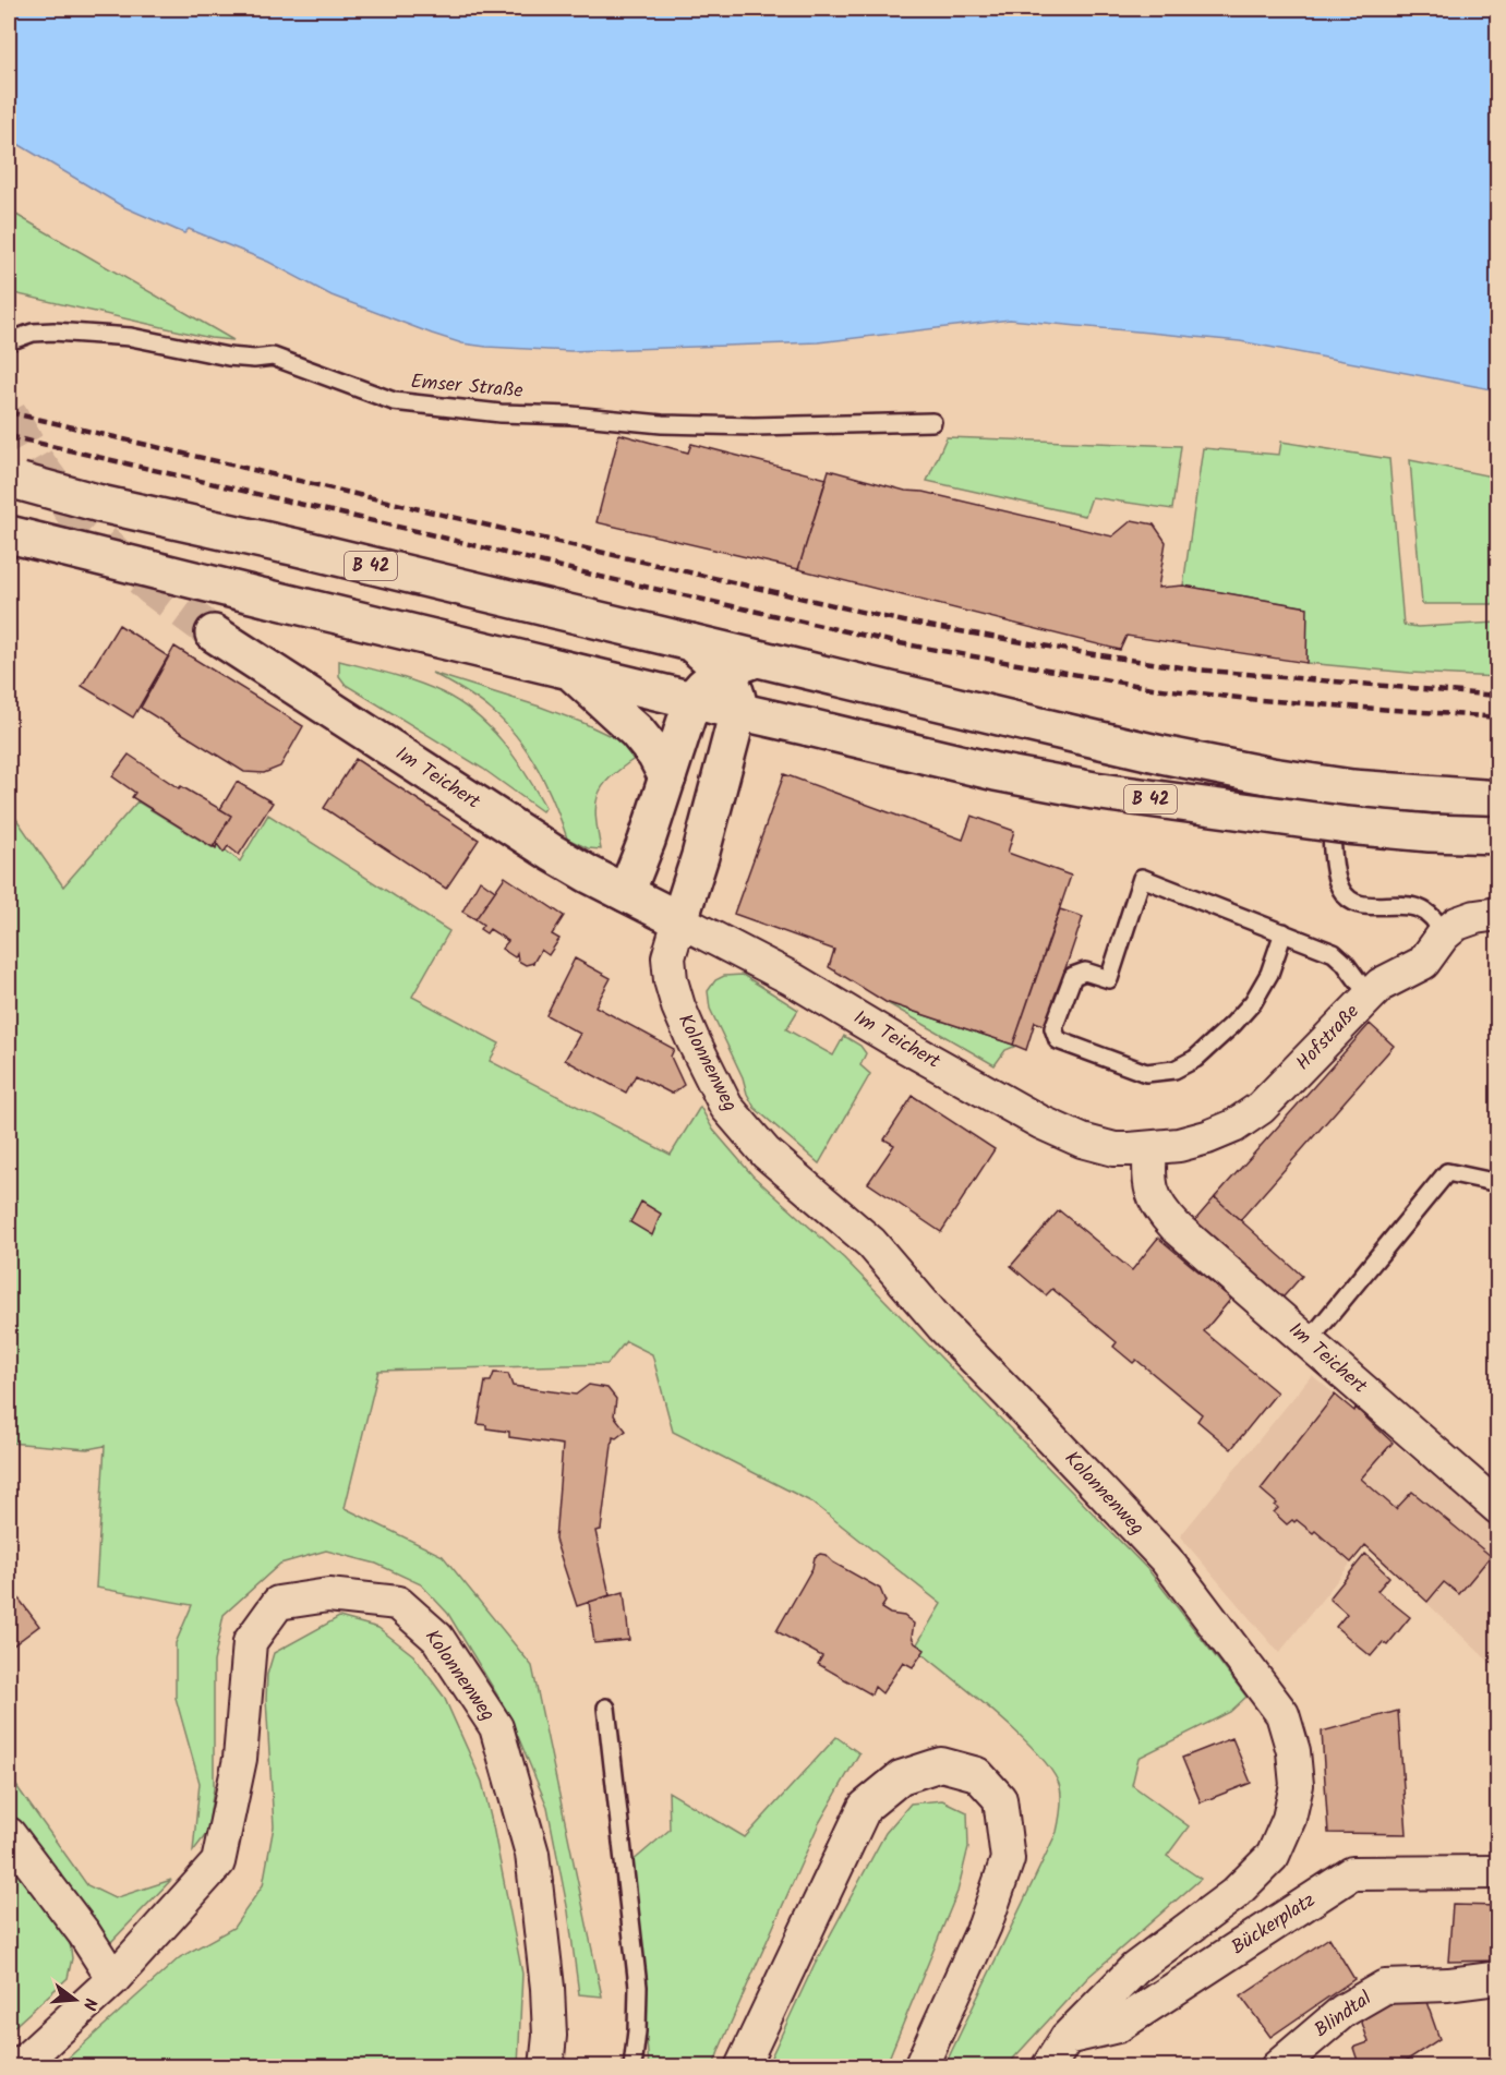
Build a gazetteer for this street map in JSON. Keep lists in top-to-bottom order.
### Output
{
  "streets": {
    "main road": ["B 42", "Im Teichert"],
    "street": [
      "Hofstraße",
      "Kolonnenweg",
      "Bückerplatz",
      "Blindtal"
    ],
    "lane": ["Emser Straße"]
  },
  "crossings": [
    ["Im Teichert", "Hofstraße"],
    ["Im Teichert", "Kolonnenweg"],
    ["Kolonnenweg", "Bückerplatz"]
  ],
  "north": "right"
}
